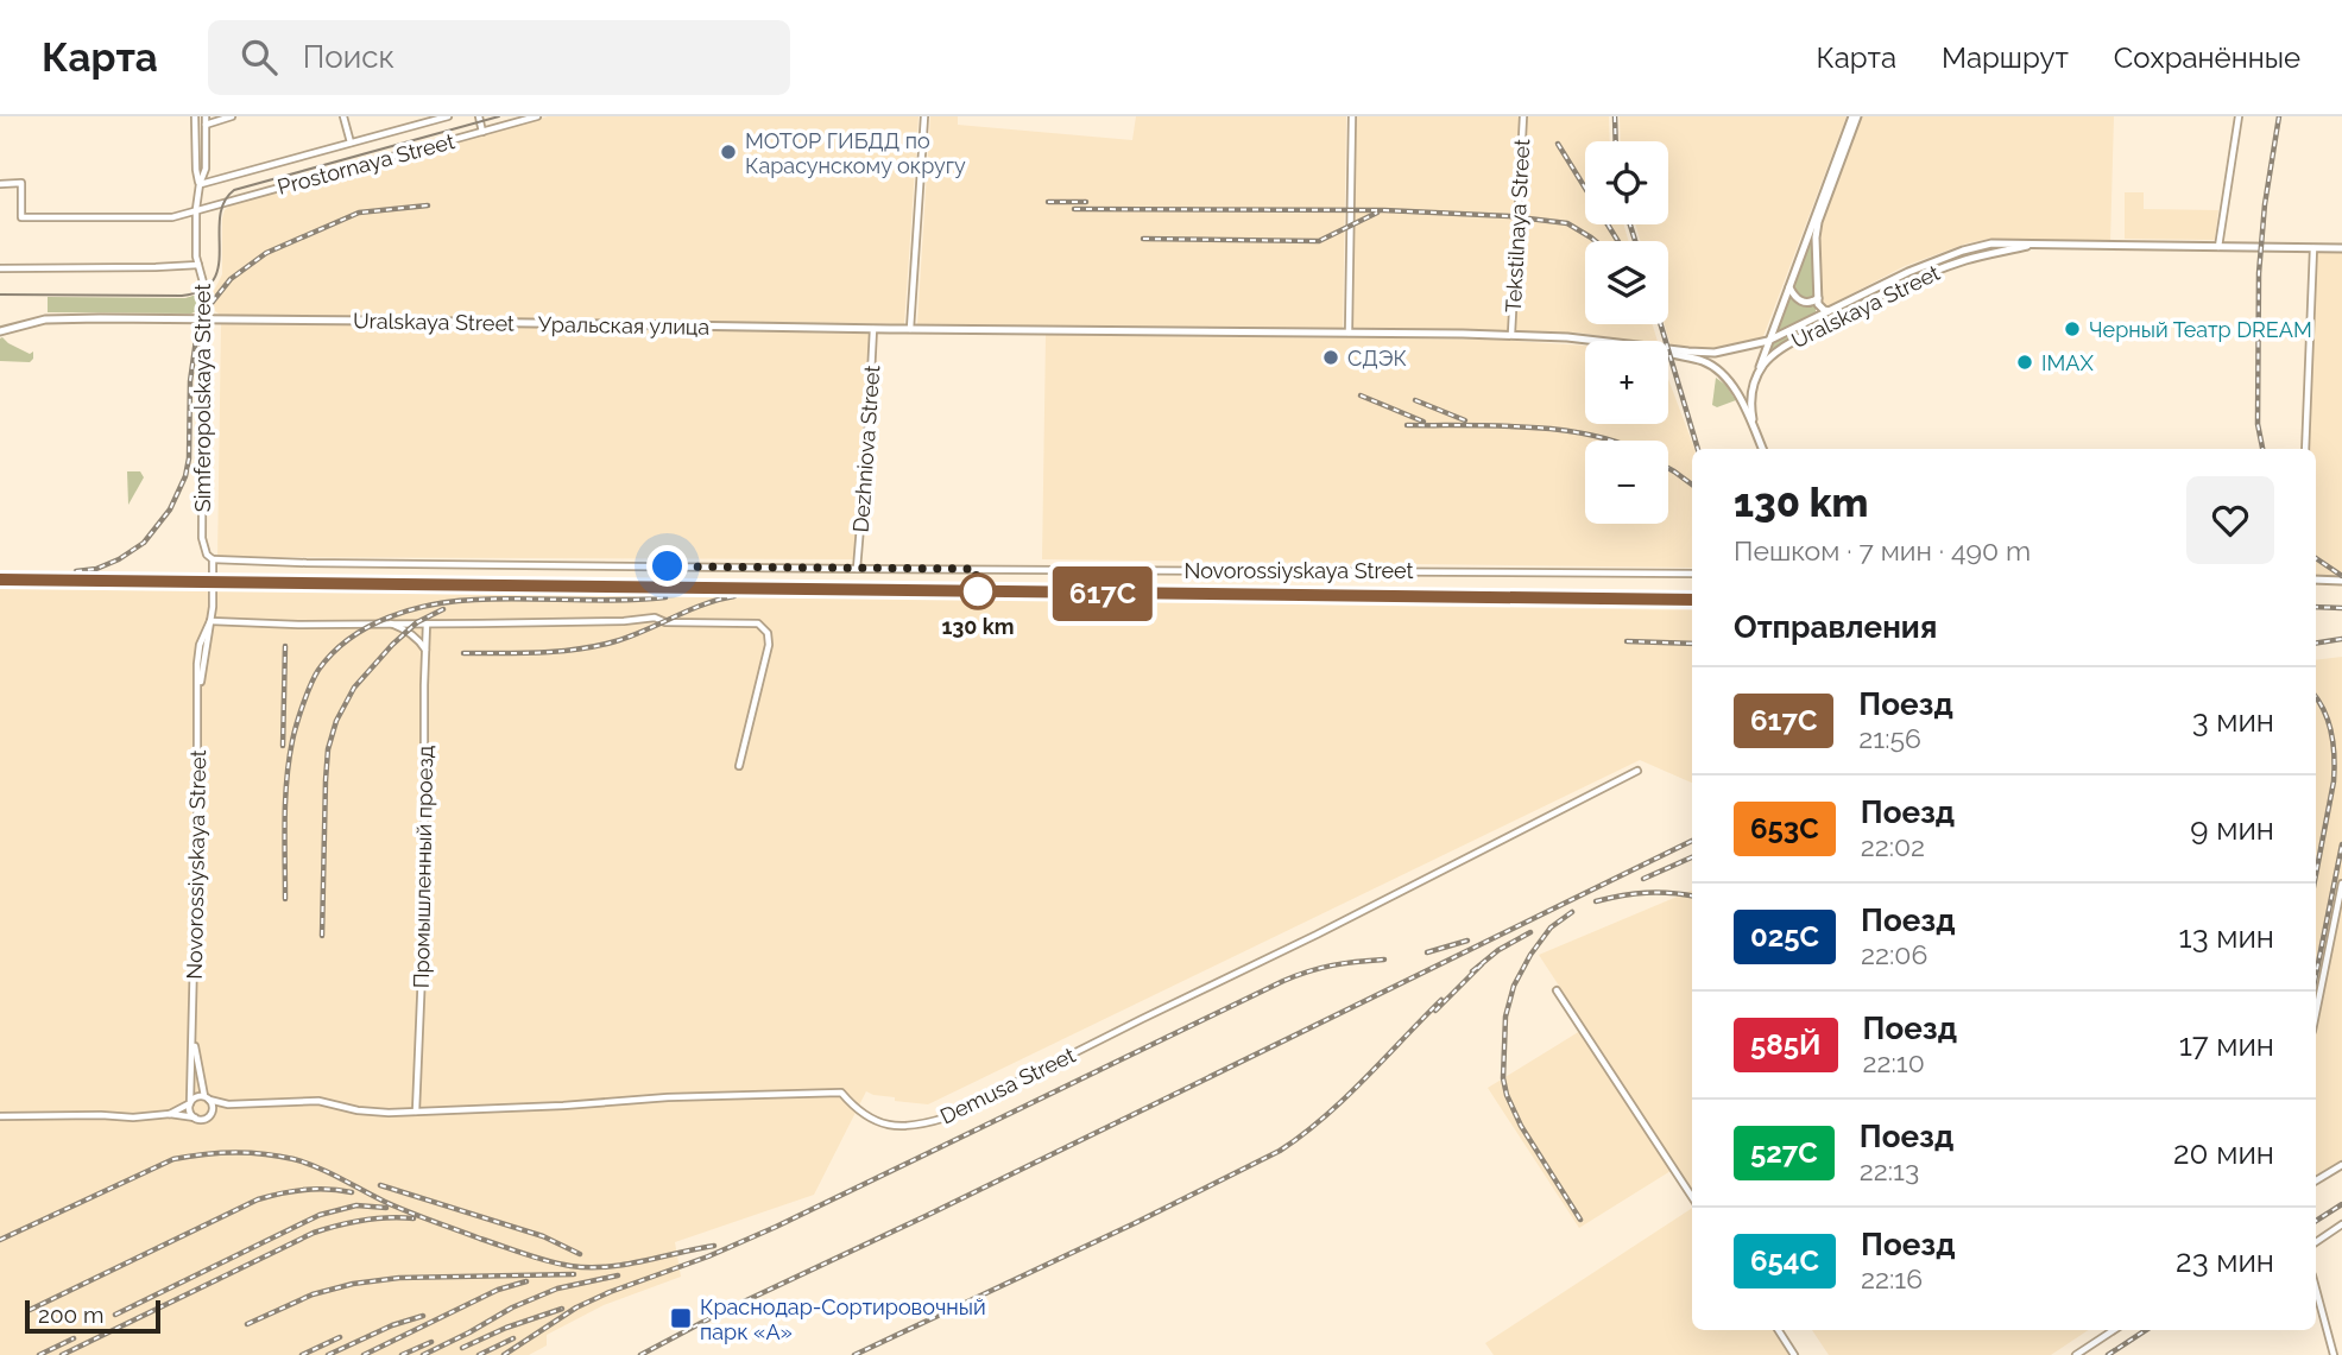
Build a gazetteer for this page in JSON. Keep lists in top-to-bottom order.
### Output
{
  "streets": {
    "main road": ["Uralskaya Street"],
    "street": [
      "Prostornaya Street",
      "Tekstilnaya Street",
      "Simferopolskaya Street",
      "Dezhniova Street",
      "Novorossiyskaya Street",
      "Промышленный проезд",
      "Demusa Street"
    ]
  },
  "crossings": [
    ["Prostornaya Street", "Simferopolskaya Street"],
    ["Tekstilnaya Street", "Uralskaya Street"],
    ["Uralskaya Street", "Simferopolskaya Street"],
    ["Uralskaya Street", "Dezhniova Street"],
    ["Simferopolskaya Street", "Novorossiyskaya Street"],
    ["Dezhniova Street", "Novorossiyskaya Street"],
    ["Промышленный проезд", "Demusa Street"]
  ],
  "places": {
    "other": [
      "МОТОР ГИБДД по Карасунскому округу",
      "Черный Театр DREAM",
      "СДЭК",
      "IMAX",
      "130 km"
    ],
    "transit": ["Краснодар-Сортировочный парк «А»"]
  },
  "scale_bar": "200 m",
  "page": {
    "header": "Карта",
    "search": "Поиск",
    "nav": ["Карта", "Маршрут", "Сохранённые"],
    "on_map": "617C",
    "map_buttons": ["+", "−"],
    "heading": [
      ["130 km", "Пешком · 7 мин · 490 m"],
      "Отправления"
    ],
    "list": [
      {
        "mark": "617C",
        "name": "Поезд",
        "note": "21:56",
        "value": "3 мин"
      },
      {
        "mark": "653С",
        "name": "Поезд",
        "note": "22:02",
        "value": "9 мин"
      },
      {
        "mark": "025С",
        "name": "Поезд",
        "note": "22:06",
        "value": "13 мин"
      },
      {
        "mark": "585Й",
        "name": "Поезд",
        "note": "22:10",
        "value": "17 мин"
      },
      {
        "mark": "527С",
        "name": "Поезд",
        "note": "22:13",
        "value": "20 мин"
      },
      {
        "mark": "654С",
        "name": "Поезд",
        "note": "22:16",
        "value": "23 мин"
      }
    ],
    "scale": "200 m"
  }
}
